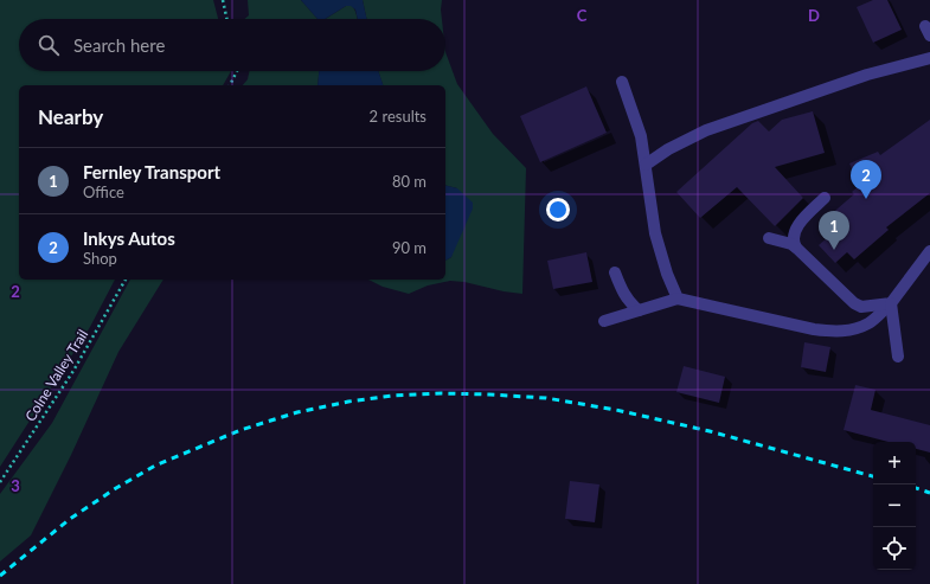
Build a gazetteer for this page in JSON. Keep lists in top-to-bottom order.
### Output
{
  "streets": {
    "path": ["Colne Valley Trail"]
  },
  "page": {
    "search": "Search here",
    "heading": ["Nearby", "2 results"],
    "list": [
      {
        "mark": "1",
        "name": "Fernley Transport",
        "note": "Office",
        "value": "80 m"
      },
      {
        "mark": "2",
        "name": "Inkys Autos",
        "note": "Shop",
        "value": "90 m"
      }
    ],
    "pins": ["2", "1"],
    "map_buttons": ["+", "−"]
  },
  "grid": {
    "columns": ["C", "D"],
    "rows": ["2", "3"]
  }
}
